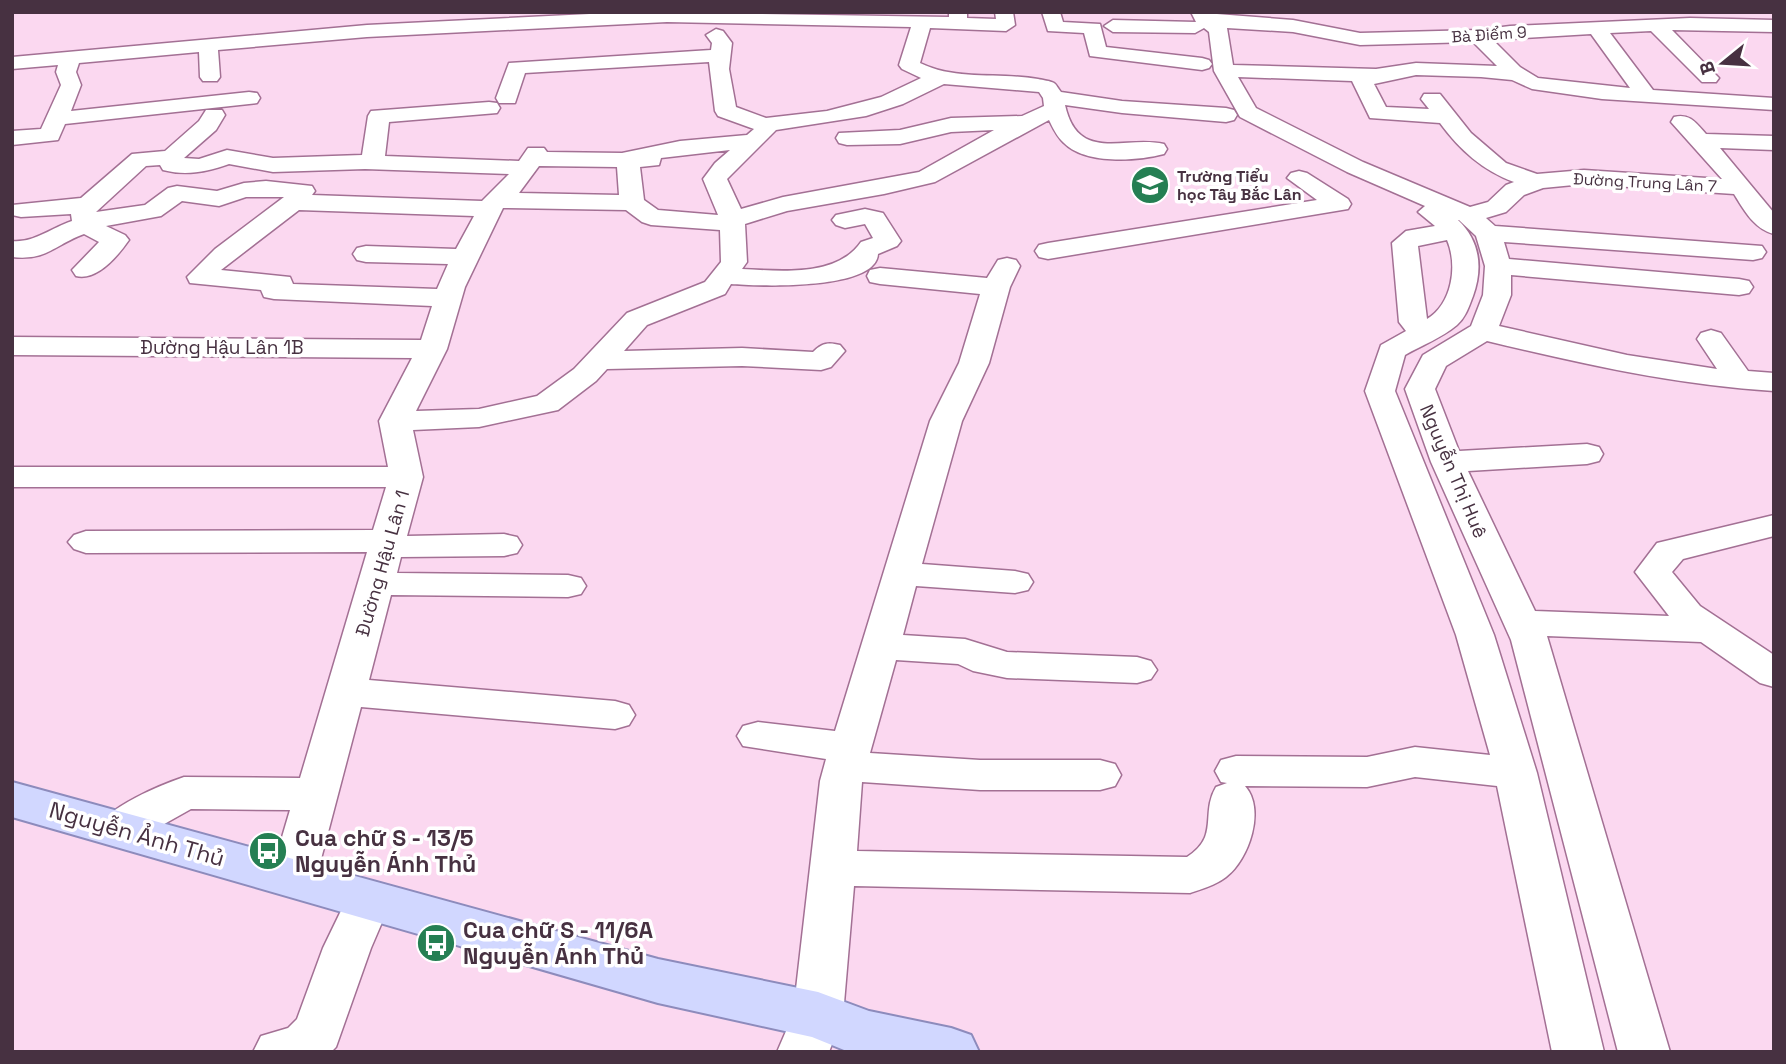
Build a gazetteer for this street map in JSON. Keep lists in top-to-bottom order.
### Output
{
  "streets": {
    "main road": ["Nguyễn Ảnh Thủ"],
    "street": [
      "Bà Điểm 9",
      "Đường Trung Lân 7",
      "Đường Hậu Lân 1B",
      "Nguyễn Thị Huê",
      "Đường Hậu Lân 1"
    ]
  },
  "crossings": [
    ["Bà Điểm 9", "Nguyễn Thị Huê"],
    ["Đường Trung Lân 7", "Nguyễn Thị Huê"],
    ["Đường Hậu Lân 1", "Nguyễn Ảnh Thủ"]
  ],
  "places": {
    "school or university": ["Trường Tiểu học Tây Bắc Lân"],
    "bus stop": ["Cua chữ S - 13/5 Nguyễn Ánh Thủ", "Cua chữ S - 11/6A Nguyễn Ánh Thủ"]
  },
  "north": "left"
}
